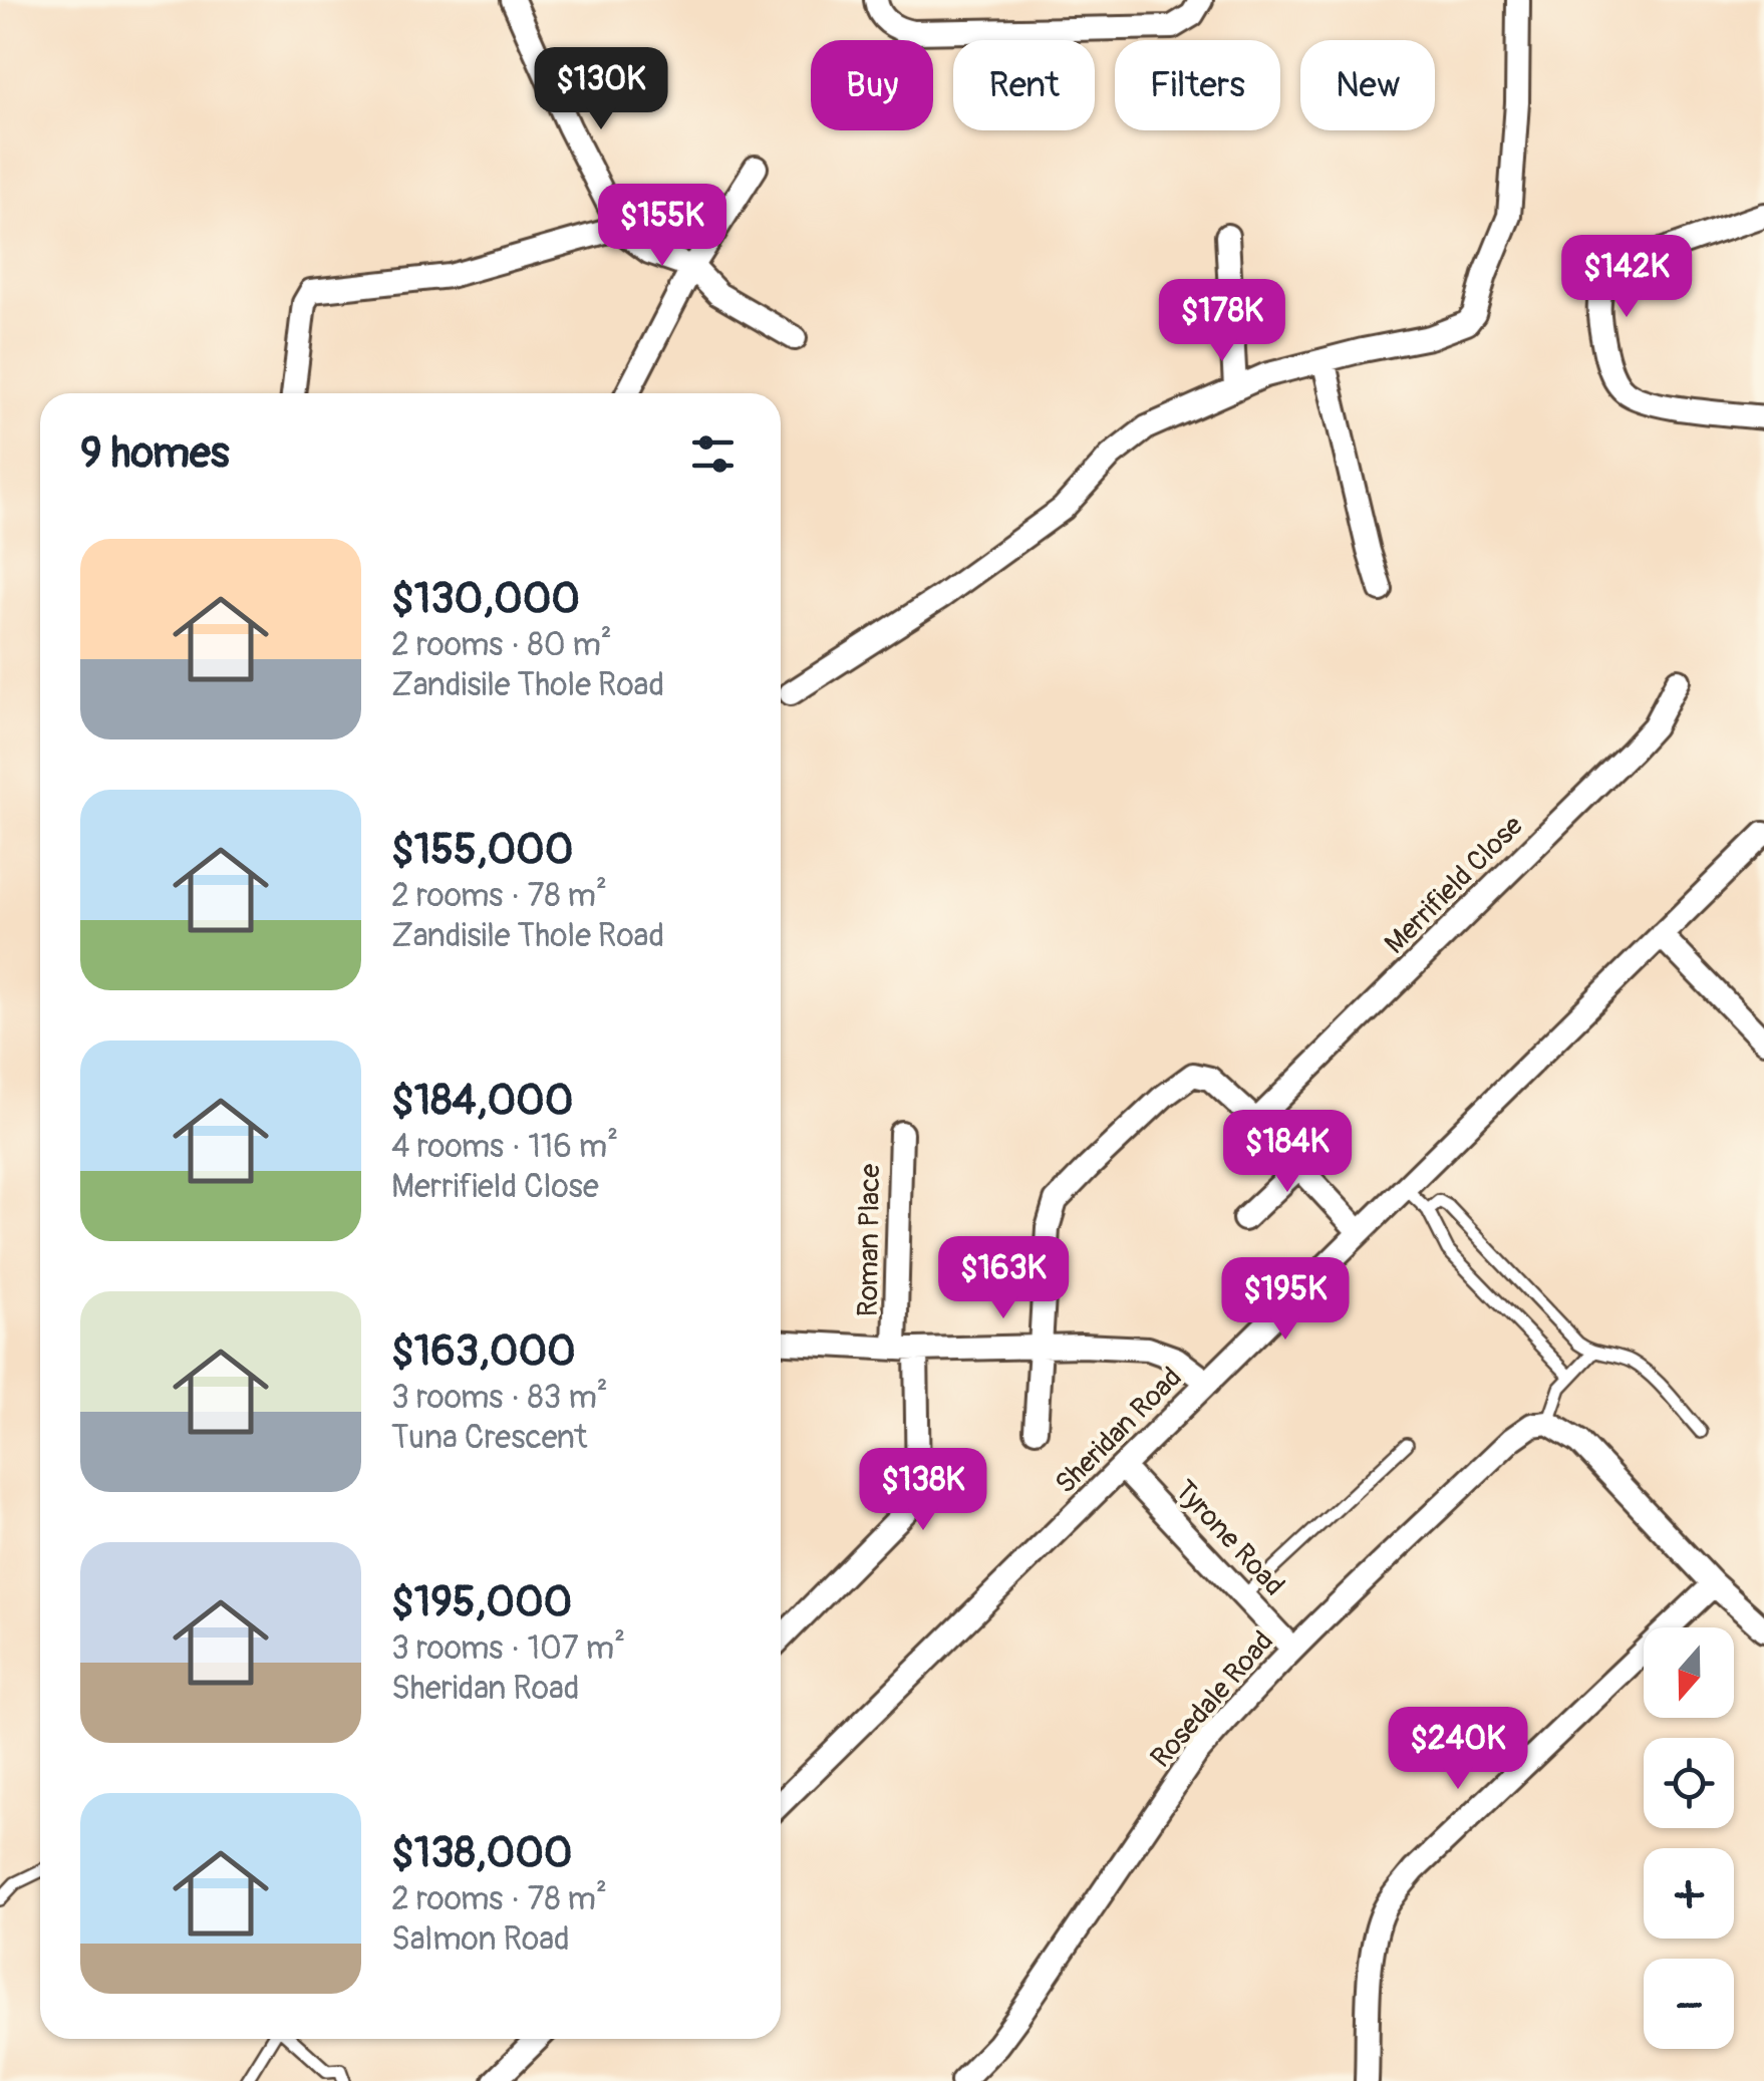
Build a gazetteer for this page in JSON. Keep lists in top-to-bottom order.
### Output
{
  "streets": {
    "street": [
      "Merrifield Close",
      "Roman Place",
      "Sheridan Road",
      "Tyrone Road",
      "Rosedale Road"
    ]
  },
  "crossings": [
    ["Sheridan Road", "Tyrone Road"],
    ["Tyrone Road", "Rosedale Road"]
  ],
  "north": "bottom",
  "page": {
    "chip": [
      "Buy",
      "Rent",
      "Filters",
      "New"
    ],
    "price": [
      "$130K",
      "$155K",
      "$142K",
      "$178K",
      "$184K",
      "$163K",
      "$195K",
      "$138K",
      "$240K"
    ],
    "heading": "9 homes",
    "list": [
      {
        "name": "$130,000",
        "note": "2 rooms · 80 m² · Zandisile Thole Road"
      },
      {
        "name": "$155,000",
        "note": "2 rooms · 78 m² · Zandisile Thole Road"
      },
      {
        "name": "$184,000",
        "note": "4 rooms · 116 m² · Merrifield Close"
      },
      {
        "name": "$163,000",
        "note": "3 rooms · 83 m² · Tuna Crescent"
      },
      {
        "name": "$195,000",
        "note": "3 rooms · 107 m² · Sheridan Road"
      },
      {
        "name": "$138,000",
        "note": "2 rooms · 78 m² · Salmon Road"
      }
    ],
    "map_buttons": ["+", "−"]
  }
}
